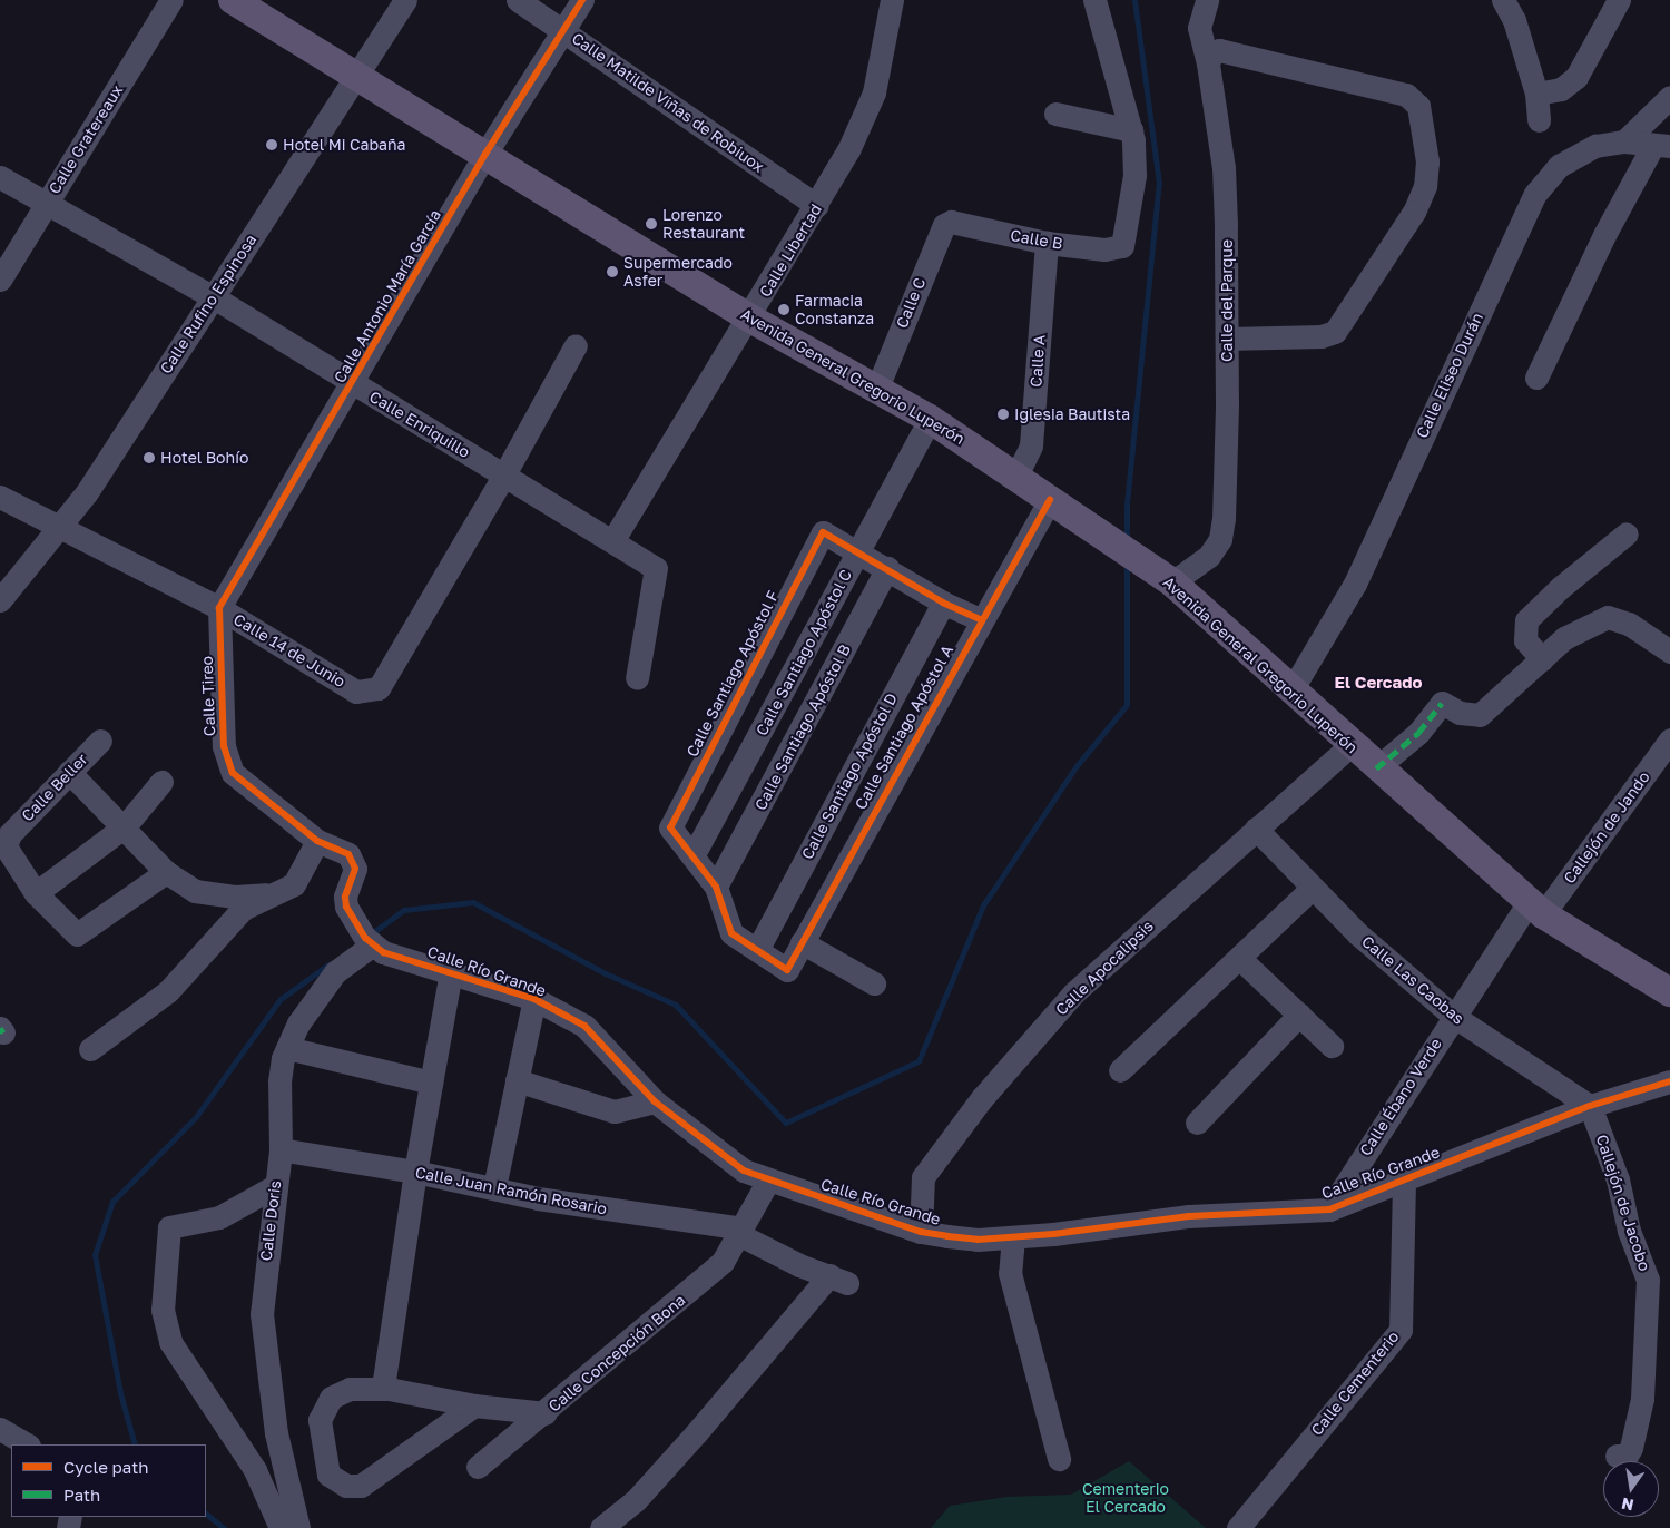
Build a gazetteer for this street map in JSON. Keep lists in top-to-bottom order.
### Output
{
  "streets": {
    "main road": ["Avenida General Gregorio Luperón"],
    "street": [
      "Calle Matilde Viñas de Robiuox",
      "Calle Gratereaux",
      "Calle B",
      "Calle Libertad",
      "Calle Antonio María García",
      "Calle del Parque",
      "Calle C",
      "Calle Rufino Espinosa",
      "Calle A",
      "Calle Eliseo Durán",
      "Calle Enriquillo",
      "Calle 14 de Junio",
      "Calle Santiago Apóstol C",
      "Calle Santiago Apóstol F",
      "Calle Tireo",
      "Calle Santiago Apóstol B",
      "Calle Santiago Apóstol A",
      "Calle Santiago Apóstol D",
      "Calle Beller",
      "Callejón de Jando",
      "Calle Apocalipsis",
      "Calle Río Grande",
      "Calle Las Caobas",
      "Calle Ébano Verde",
      "Calle Juan Ramón Rosario",
      "Callejón de Jacobo",
      "Calle Doris",
      "Calle Concepción Bona",
      "Calle Cementerio"
    ]
  },
  "crossings": [
    ["Calle Matilde Viñas de Robiuox", "Calle Libertad"],
    ["Calle Matilde Viñas de Robiuox", "Calle Antonio María García"],
    ["Calle Gratereaux", "Calle Enriquillo"],
    ["Calle B", "Calle C"],
    ["Calle B", "Calle A"],
    ["Calle Libertad", "Avenida General Gregorio Luperón"],
    ["Calle Libertad", "Calle Enriquillo"],
    ["Calle Antonio María García", "Avenida General Gregorio Luperón"],
    ["Calle Antonio María García", "Calle Enriquillo"],
    ["Calle Antonio María García", "Calle 14 de Junio"],
    ["Calle Antonio María García", "Calle Tireo"],
    ["Calle del Parque", "Avenida General Gregorio Luperón"],
    ["Calle C", "Avenida General Gregorio Luperón"],
    ["Calle Rufino Espinosa", "Avenida General Gregorio Luperón"],
    ["Calle Rufino Espinosa", "Calle Enriquillo"],
    ["Calle Rufino Espinosa", "Calle 14 de Junio"],
    ["Calle A", "Avenida General Gregorio Luperón"],
    ["Calle Eliseo Durán", "Avenida General Gregorio Luperón"],
    ["Avenida General Gregorio Luperón", "Calle Santiago Apóstol C"],
    ["Avenida General Gregorio Luperón", "Calle Santiago Apóstol A"],
    ["Avenida General Gregorio Luperón", "Callejón de Jando"],
    ["Avenida General Gregorio Luperón", "Calle Apocalipsis"],
    ["Avenida General Gregorio Luperón", "Calle Ébano Verde"],
    ["Calle Enriquillo", "Calle 14 de Junio"],
    ["Calle 14 de Junio", "Calle Tireo"],
    ["Calle Santiago Apóstol C", "Calle Santiago Apóstol F"],
    ["Calle Tireo", "Calle Río Grande"],
    ["Calle Santiago Apóstol A", "Calle Santiago Apóstol D"],
    ["Callejón de Jando", "Calle Ébano Verde"],
    ["Calle Apocalipsis", "Calle Río Grande"],
    ["Calle Apocalipsis", "Calle Las Caobas"],
    ["Calle Río Grande", "Calle Las Caobas"],
    ["Calle Río Grande", "Calle Ébano Verde"],
    ["Calle Río Grande", "Callejón de Jacobo"],
    ["Calle Río Grande", "Calle Doris"],
    ["Calle Río Grande", "Calle Concepción Bona"],
    ["Calle Río Grande", "Calle Cementerio"],
    ["Calle Las Caobas", "Calle Ébano Verde"],
    ["Calle Las Caobas", "Callejón de Jacobo"],
    ["Calle Juan Ramón Rosario", "Calle Doris"],
    ["Calle Juan Ramón Rosario", "Calle Concepción Bona"]
  ],
  "districts": ["El Cercado"],
  "parks": ["Cementerio El Cercado"],
  "places": [
    "Hotel Mi Cabaña",
    "Lorenzo Restaurant",
    "Supermercado Asfer",
    "Farmacia Constanza",
    "Iglesia Bautista",
    "Hotel Bohío"
  ],
  "legend": ["Cycle path", "Path"],
  "north": "bottom"
}
